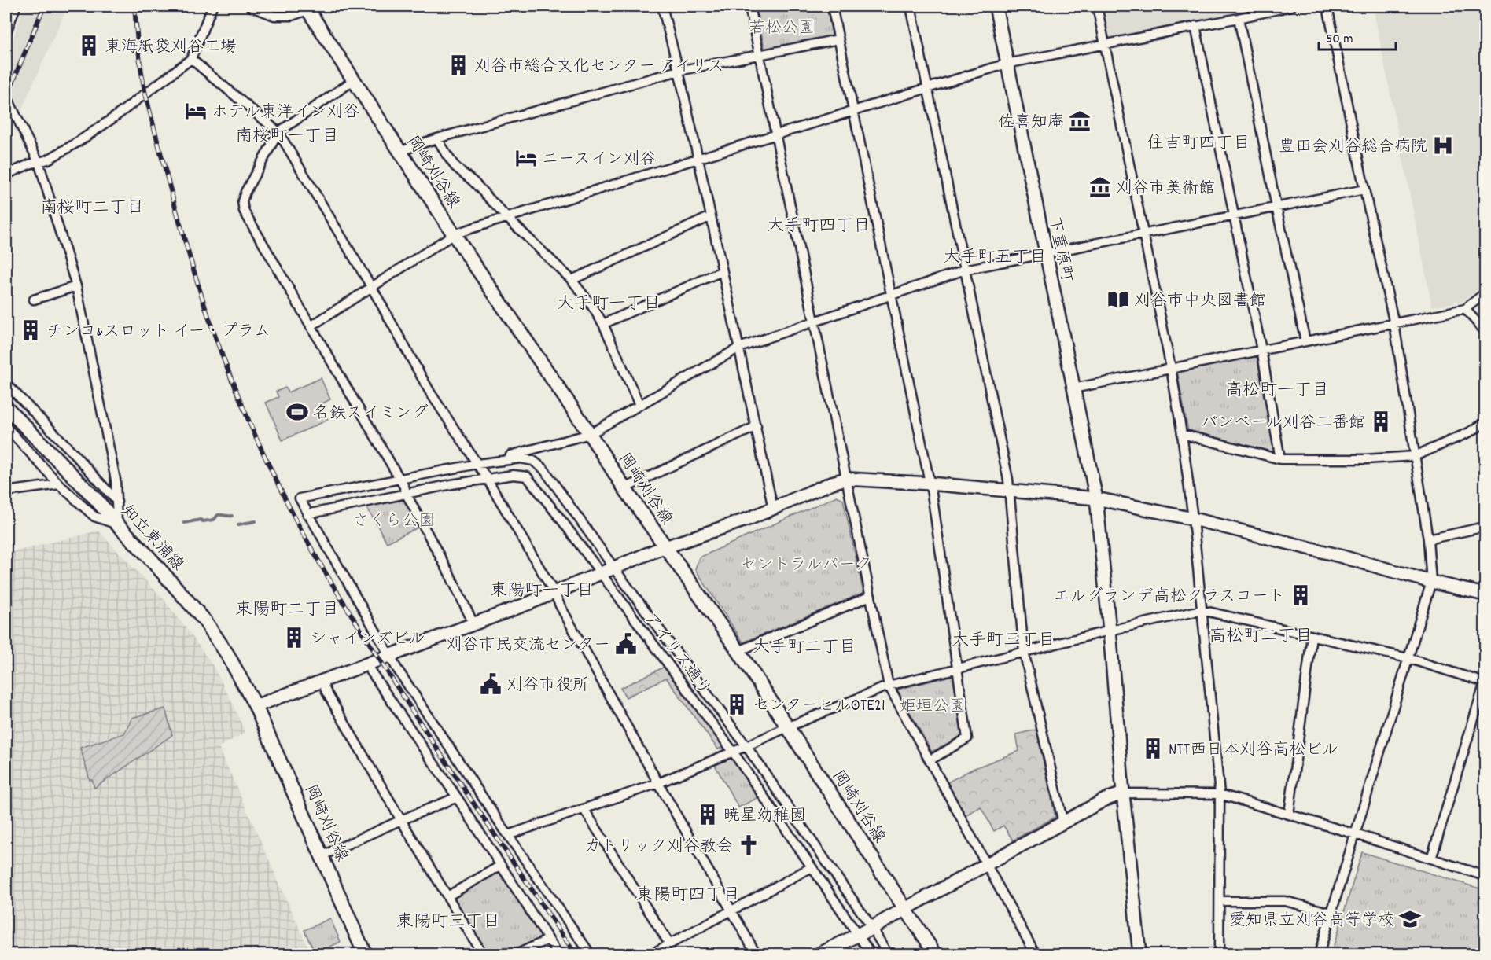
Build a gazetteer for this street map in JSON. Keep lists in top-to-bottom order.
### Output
{
  "streets": {
    "main road": ["岡崎刈谷線", "知立東浦線"],
    "street": ["下重原町", "アイリス通り"]
  },
  "crossings": [
    ["岡崎刈谷線", "知立東浦線"]
  ],
  "districts": [
    "南桜町一丁目",
    "住吉町四丁目",
    "南桜町二丁目",
    "大手町四丁目",
    "大手町五丁目",
    "大手町一丁目",
    "高松町一丁目",
    "東陽町一丁目",
    "東陽町二丁目",
    "高松町二丁目",
    "大手町三丁目",
    "大手町二丁目",
    "東陽町四丁目",
    "東陽町三丁目"
  ],
  "parks": [
    "若松公園",
    "さくら公園",
    "セントラルパーク",
    "姫垣公園"
  ],
  "places": {
    "building": [
      "東海紙袋刈谷工場",
      "刈谷市総合文化センター アイリス",
      "チンコ&スロット イー・プラム",
      "バンベール刈谷二番館",
      "エルグランデ高松クラスコート",
      "シャインズビル",
      "センターヒルOTE21",
      "NTT西日本刈谷高松ビル",
      "暁星幼稚園"
    ],
    "hotel": ["ホテル東洋イン刈谷", "エースイン刈谷"],
    "museum": ["佐喜知庵", "刈谷市美術館"],
    "hospital": ["豊田会刈谷総合病院"],
    "library": ["刈谷市中央図書館"],
    "sports": ["名鉄スイミング"],
    "public building": ["刈谷市民交流センター", "刈谷市役所"],
    "church": ["カトリック刈谷教会"],
    "school or university": ["愛知県立刈谷高等学校"]
  },
  "scale_bar": "50 m"
}
